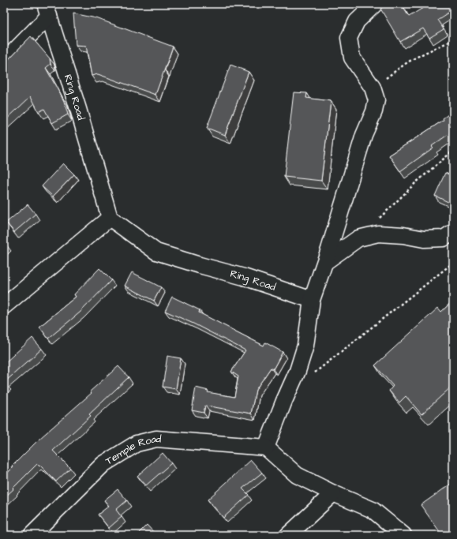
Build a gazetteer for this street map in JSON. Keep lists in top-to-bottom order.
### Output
{
  "streets": {
    "street": ["Ring Road", "Temple Road"]
  }
}
